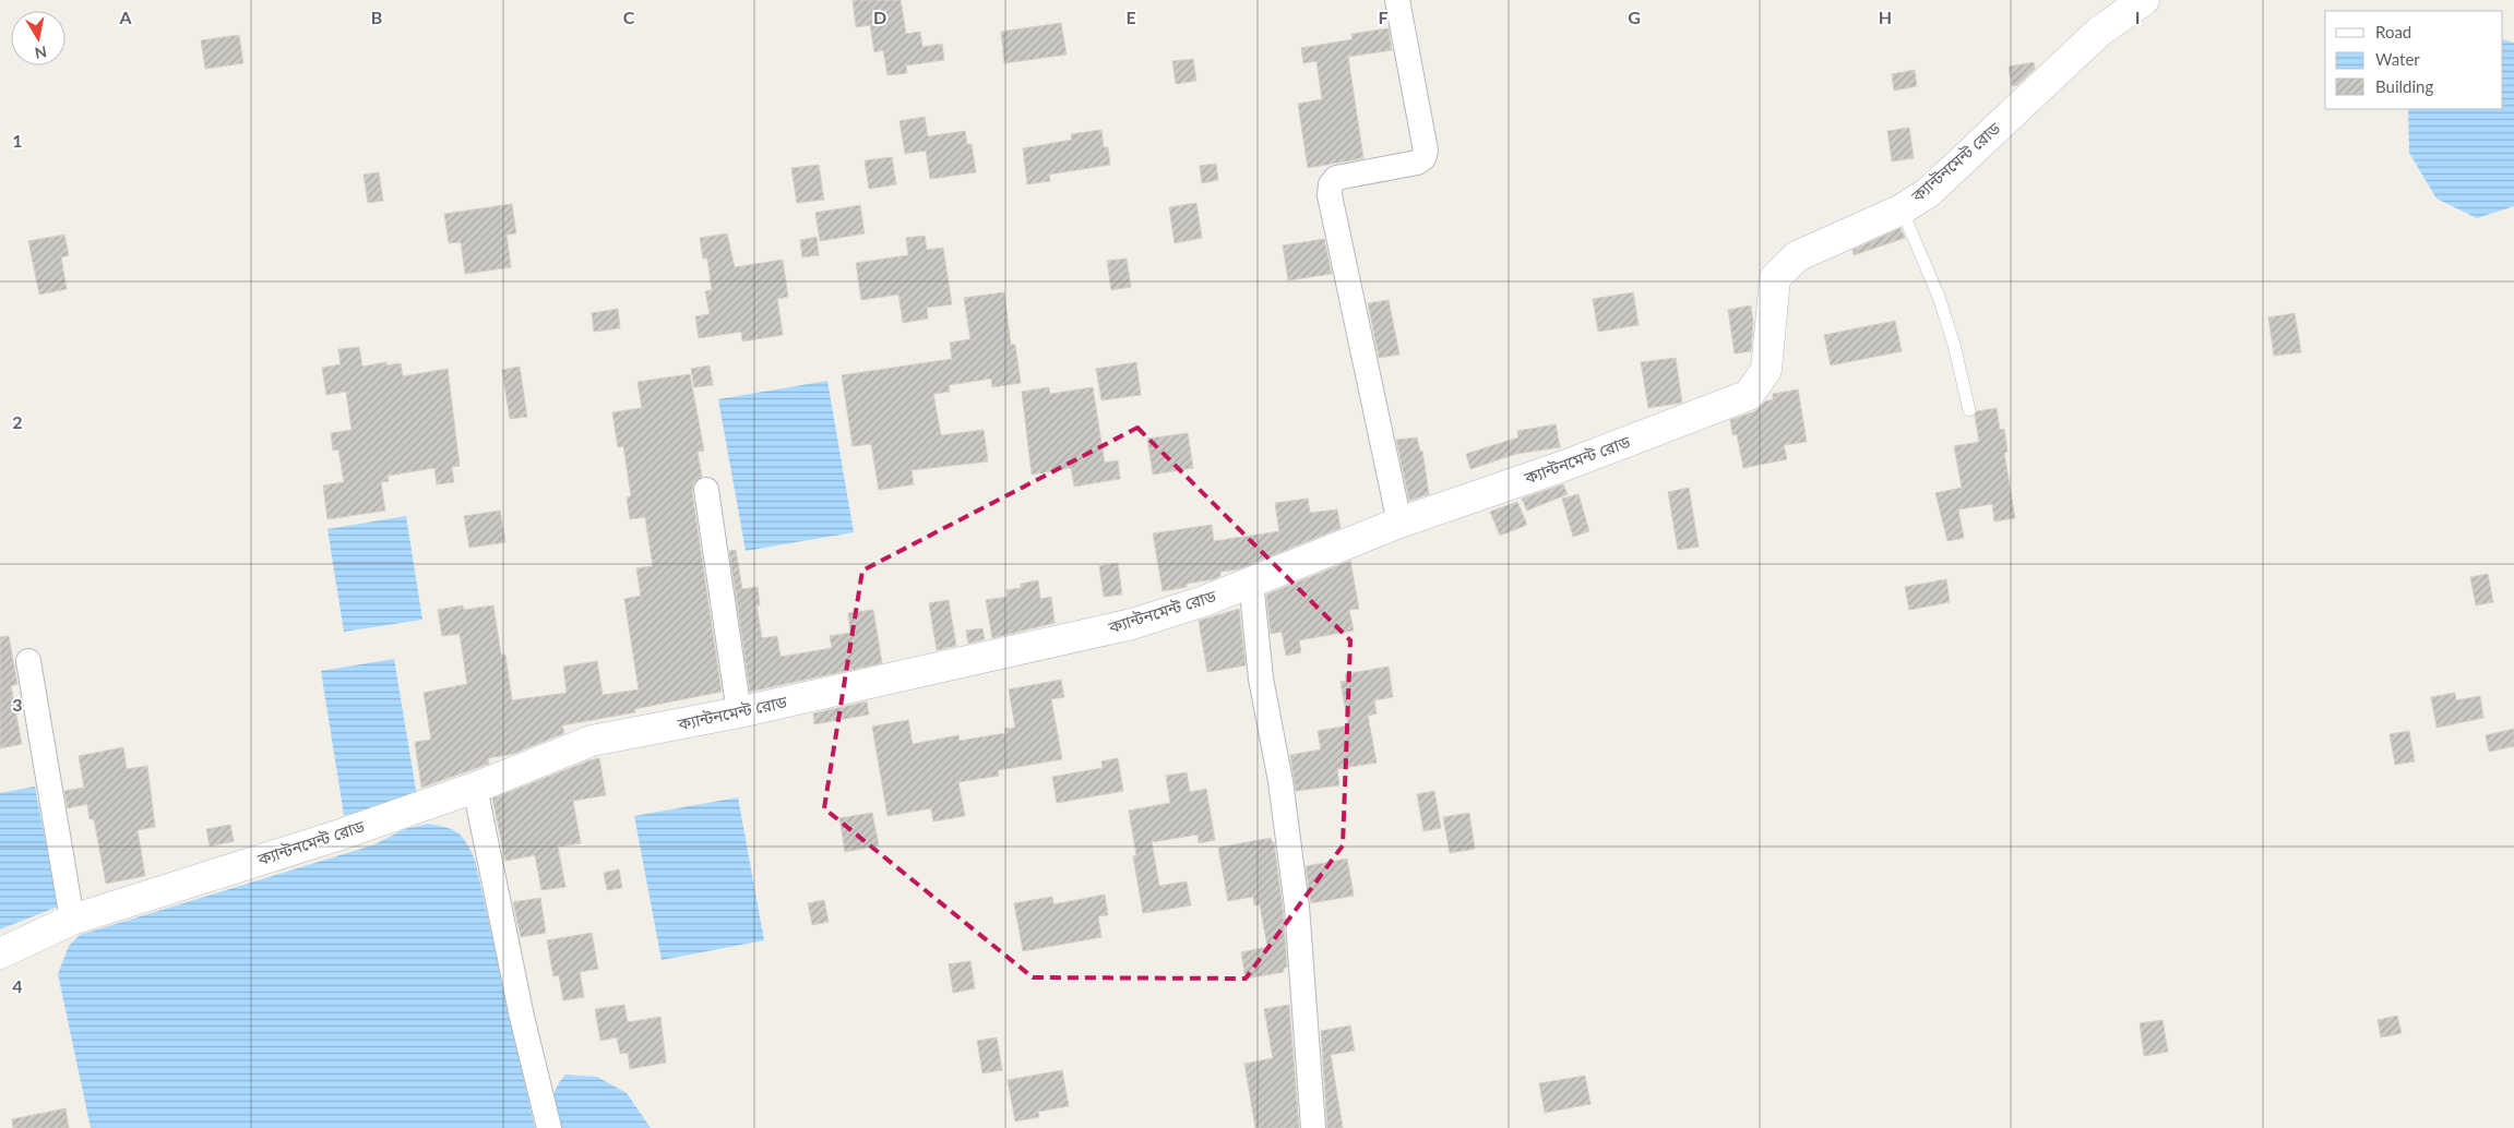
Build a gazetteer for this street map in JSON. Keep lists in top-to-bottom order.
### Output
{
  "streets": {
    "main road": ["ক্যান্টনমেন্ট রোড"]
  },
  "legend": ["Road", "Water", "Building"],
  "north": "bottom",
  "grid": {
    "columns": [
      "A",
      "B",
      "C",
      "D",
      "E",
      "F",
      "G",
      "H",
      "I"
    ],
    "rows": [
      "1",
      "2",
      "3",
      "4"
    ]
  }
}
